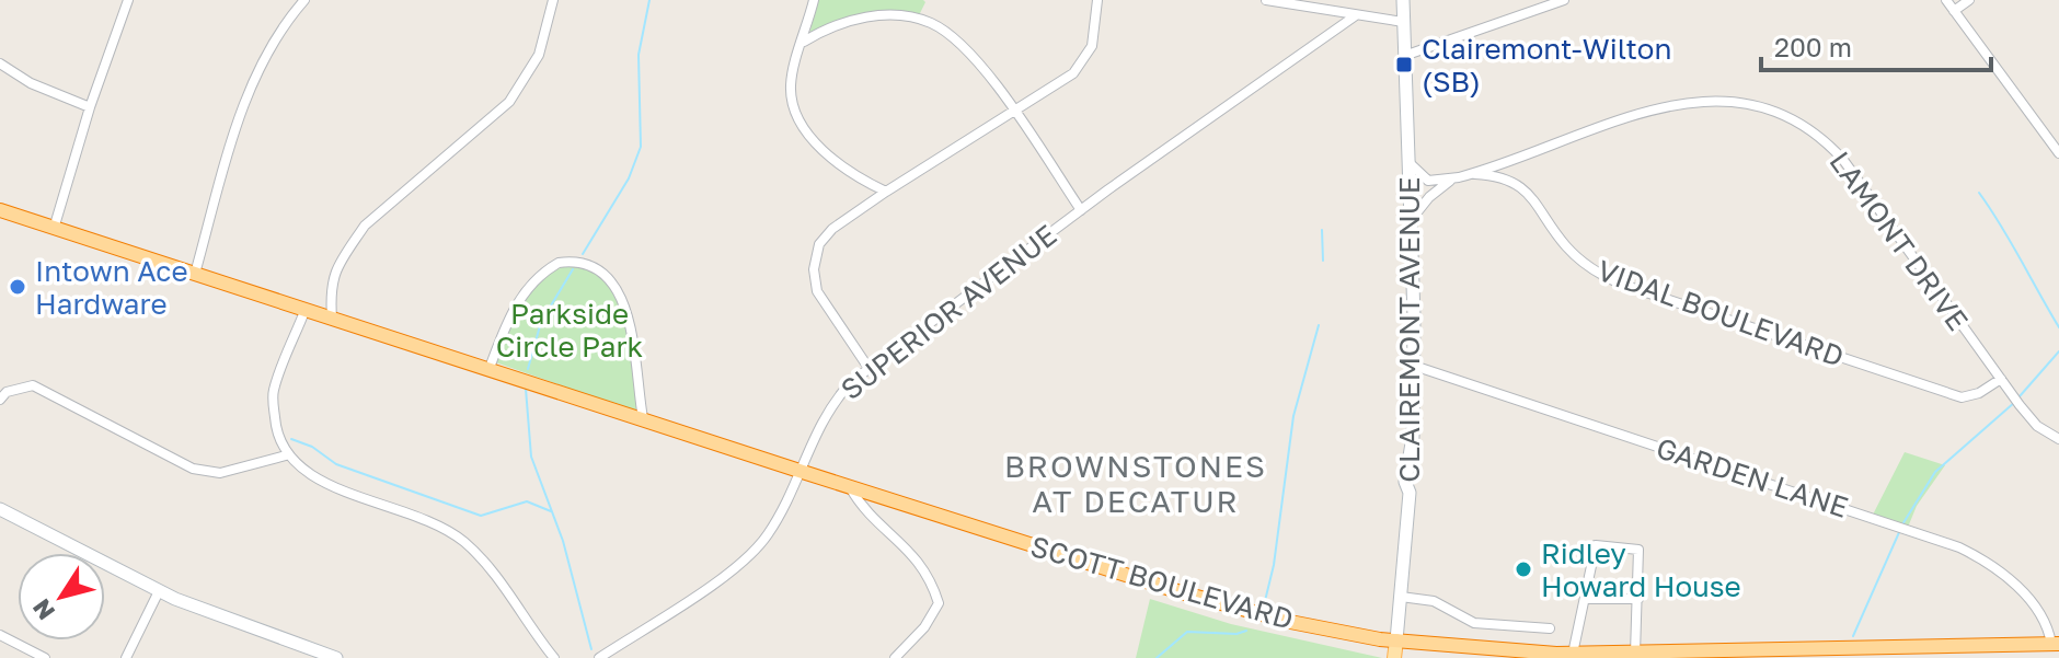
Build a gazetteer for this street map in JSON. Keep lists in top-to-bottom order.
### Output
{
  "streets": {
    "highway": ["SCOTT BOULEVARD"],
    "main road": ["CLAIREMONT AVENUE"],
    "street": [
      "LAMONT DRIVE",
      "SUPERIOR AVENUE",
      "VIDAL BOULEVARD",
      "GARDEN LANE"
    ]
  },
  "crossings": [
    ["LAMONT DRIVE", "VIDAL BOULEVARD"],
    ["LAMONT DRIVE", "CLAIREMONT AVENUE"],
    ["SUPERIOR AVENUE", "SCOTT BOULEVARD"],
    ["CLAIREMONT AVENUE", "GARDEN LANE"],
    ["CLAIREMONT AVENUE", "SCOTT BOULEVARD"],
    ["GARDEN LANE", "SCOTT BOULEVARD"]
  ],
  "districts": ["BROWNSTONES AT DECATUR"],
  "parks": ["Parkside Circle Park"],
  "places": {
    "transit": ["Clairemont-Wilton (SB)"],
    "other": ["Intown Ace Hardware", "Ridley Howard House"]
  },
  "scale_bar": "200 m",
  "north": "bottom left"
}
